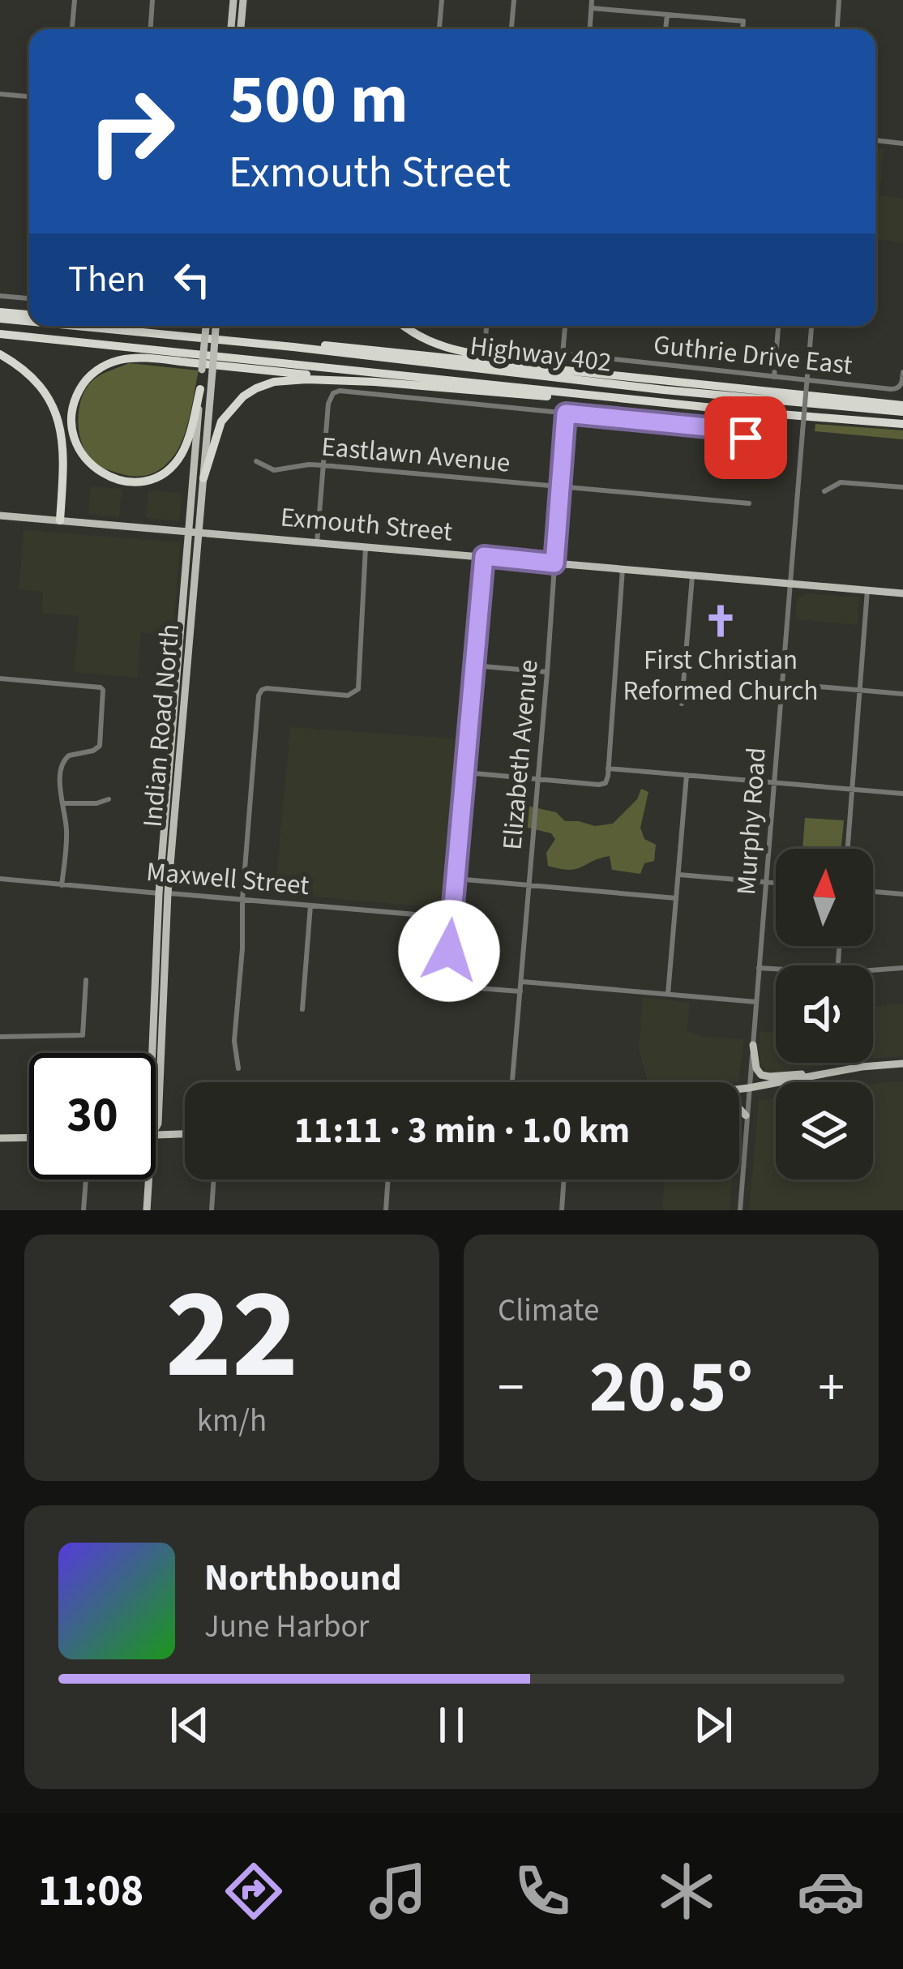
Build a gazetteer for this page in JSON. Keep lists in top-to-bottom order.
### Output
{
  "streets": {
    "highway": ["Highway 402"],
    "main road": ["Exmouth Street", "Indian Road North"],
    "street": [
      "Guthrie Drive East",
      "Eastlawn Avenue",
      "Elizabeth Avenue",
      "Murphy Road",
      "Maxwell Street"
    ]
  },
  "crossings": [
    ["Eastlawn Avenue", "Elizabeth Avenue"],
    ["Exmouth Street", "Indian Road North"],
    ["Exmouth Street", "Elizabeth Avenue"],
    ["Exmouth Street", "Murphy Road"],
    ["Indian Road North", "Maxwell Street"]
  ],
  "places": {
    "church": ["First Christian Reformed Church"]
  },
  "north": "top",
  "page": {
    "turn": ["500 m", "Exmouth Street"],
    "then": "Then",
    "limit": "30",
    "trip": "11:11 · 3 min · 1.0 km",
    "tile": [
      ["22", "km/h"],
      "Climate"
    ],
    "heat": ["−", "20.5°", "+"],
    "song": ["Northbound", "June Harbor"],
    "tabs": "11:08"
  }
}
